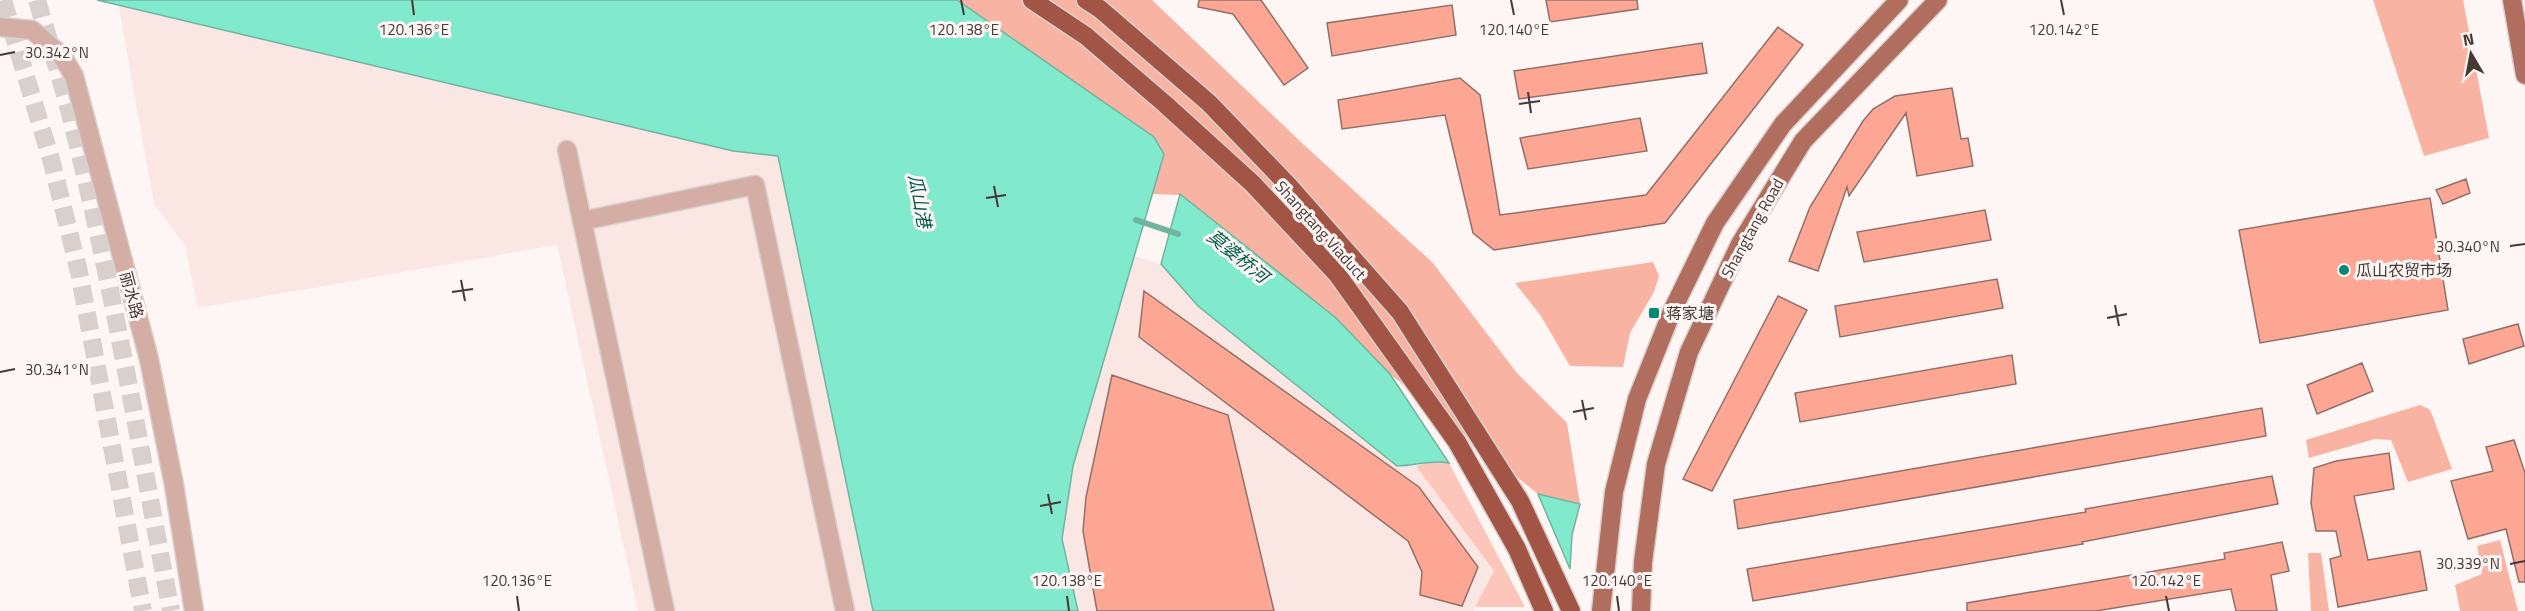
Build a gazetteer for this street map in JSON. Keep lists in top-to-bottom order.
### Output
{
  "streets": {
    "highway": ["Shangtang Viaduct"],
    "main road": ["Shangtang Road"],
    "street": ["丽水路"]
  },
  "water": ["瓜山港", "莫婆桥河"],
  "places": {
    "other": ["瓜山农贸市场"],
    "transit": ["蒋家塘"]
  },
  "north": "top",
  "coordinates": [
    "120.136°E",
    "120.138°E",
    "120.140°E",
    "120.142°E",
    "30.342°N",
    "30.340°N",
    "30.341°N",
    "30.339°N"
  ]
}
